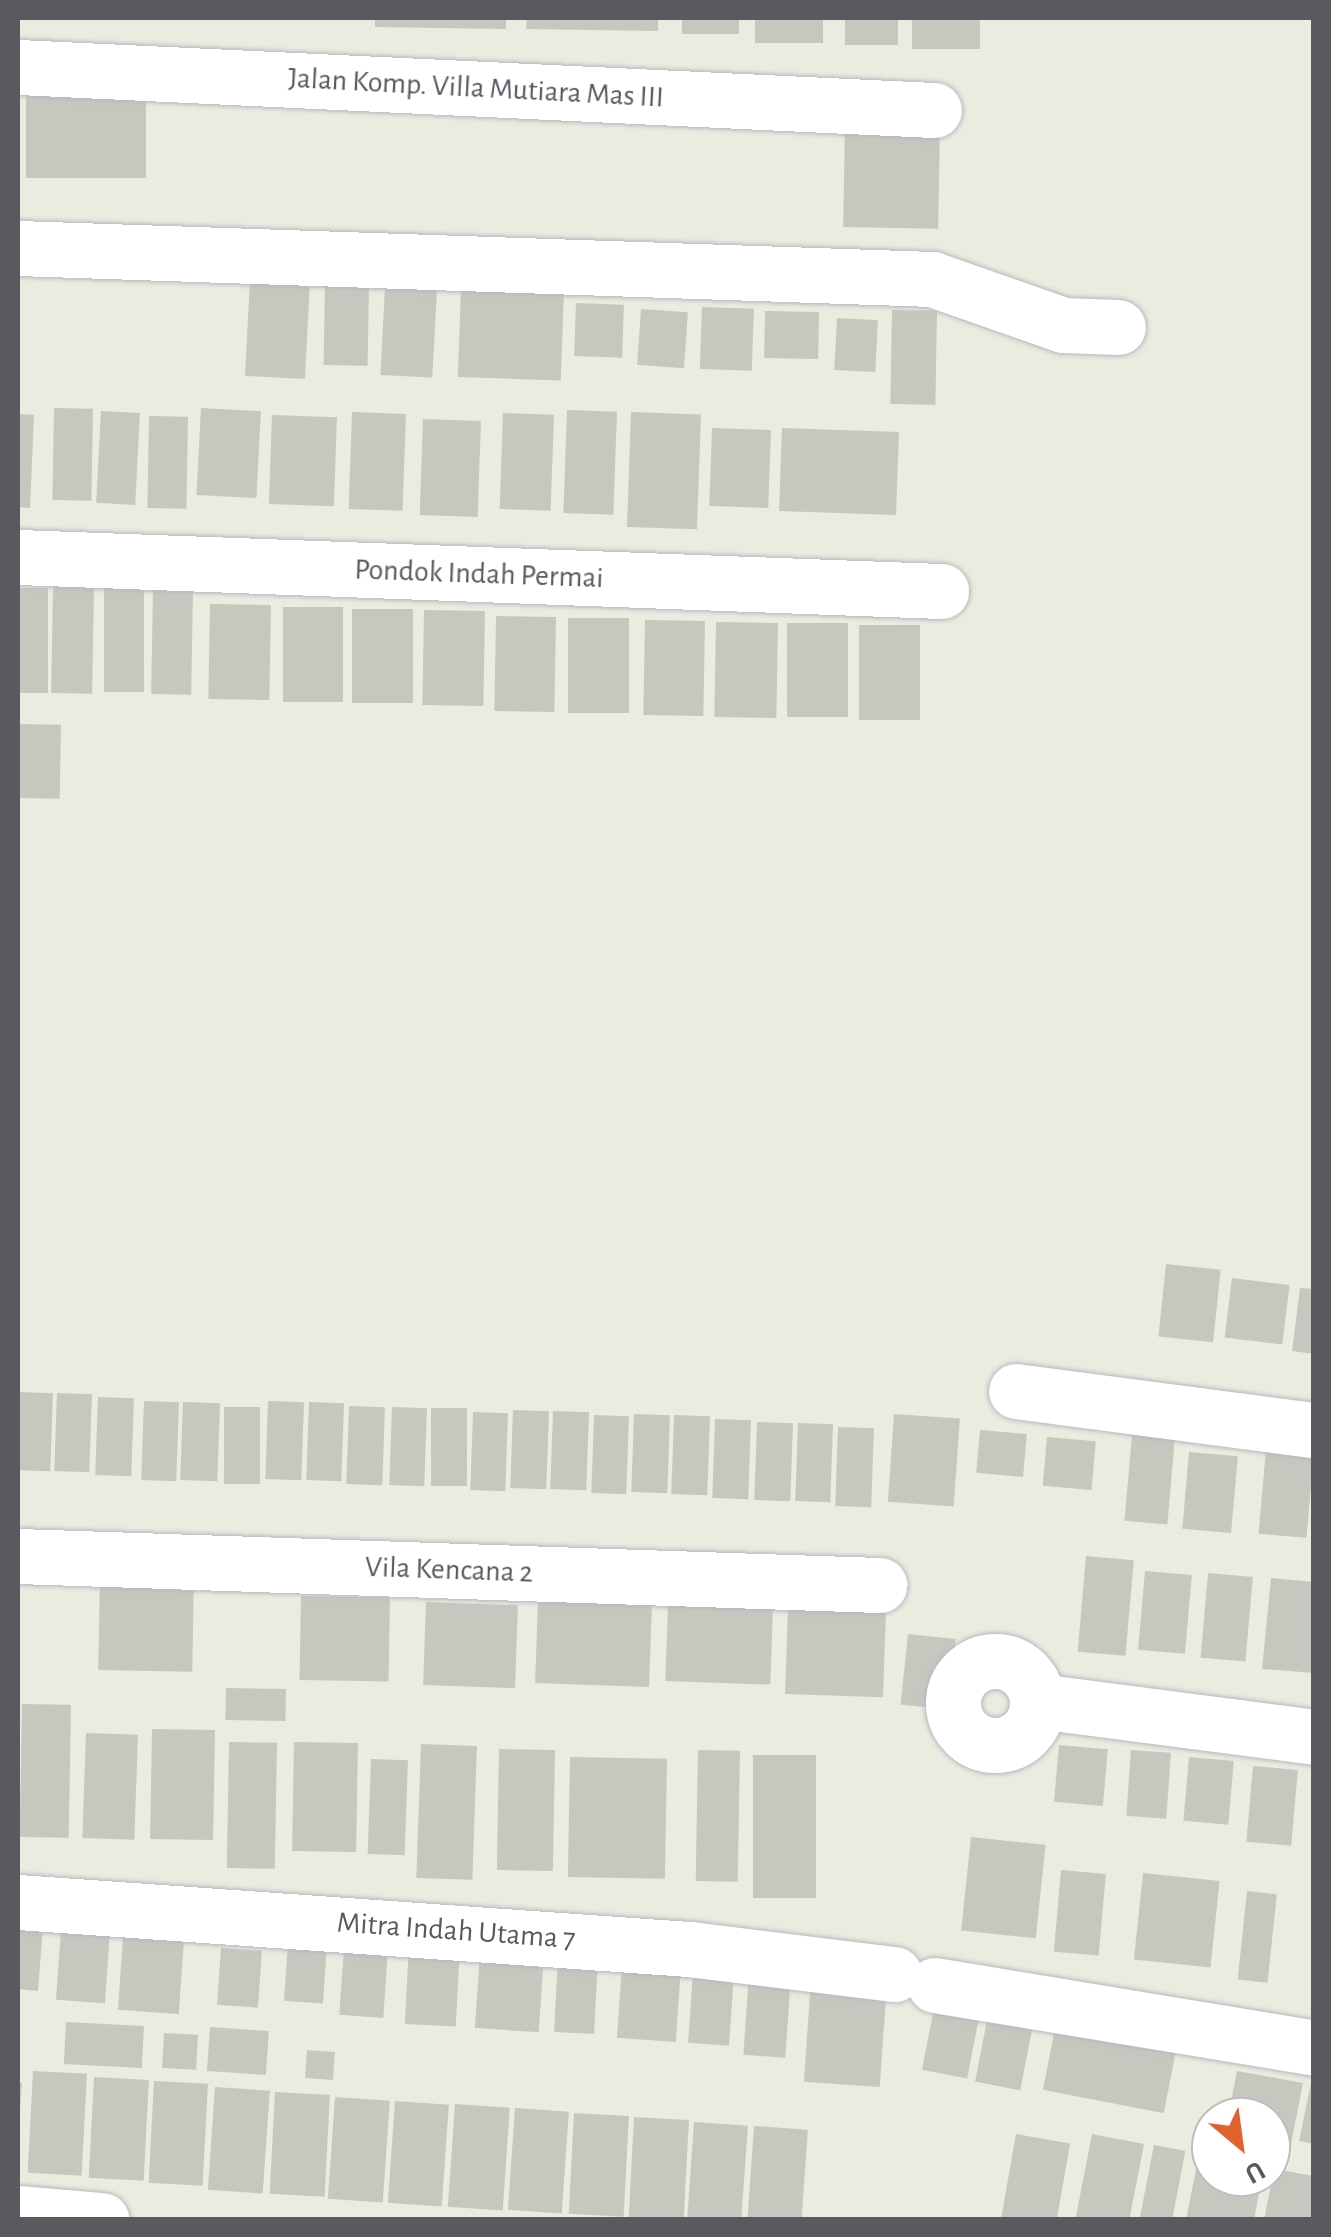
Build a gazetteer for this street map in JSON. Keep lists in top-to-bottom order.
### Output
{
  "streets": {
    "street": [
      "Jalan Komp. Villa Mutiara Mas III",
      "Pondok Indah Permai",
      "Vila Kencana 2",
      "Mitra Indah Utama 7"
    ]
  },
  "north": "bottom right"
}
